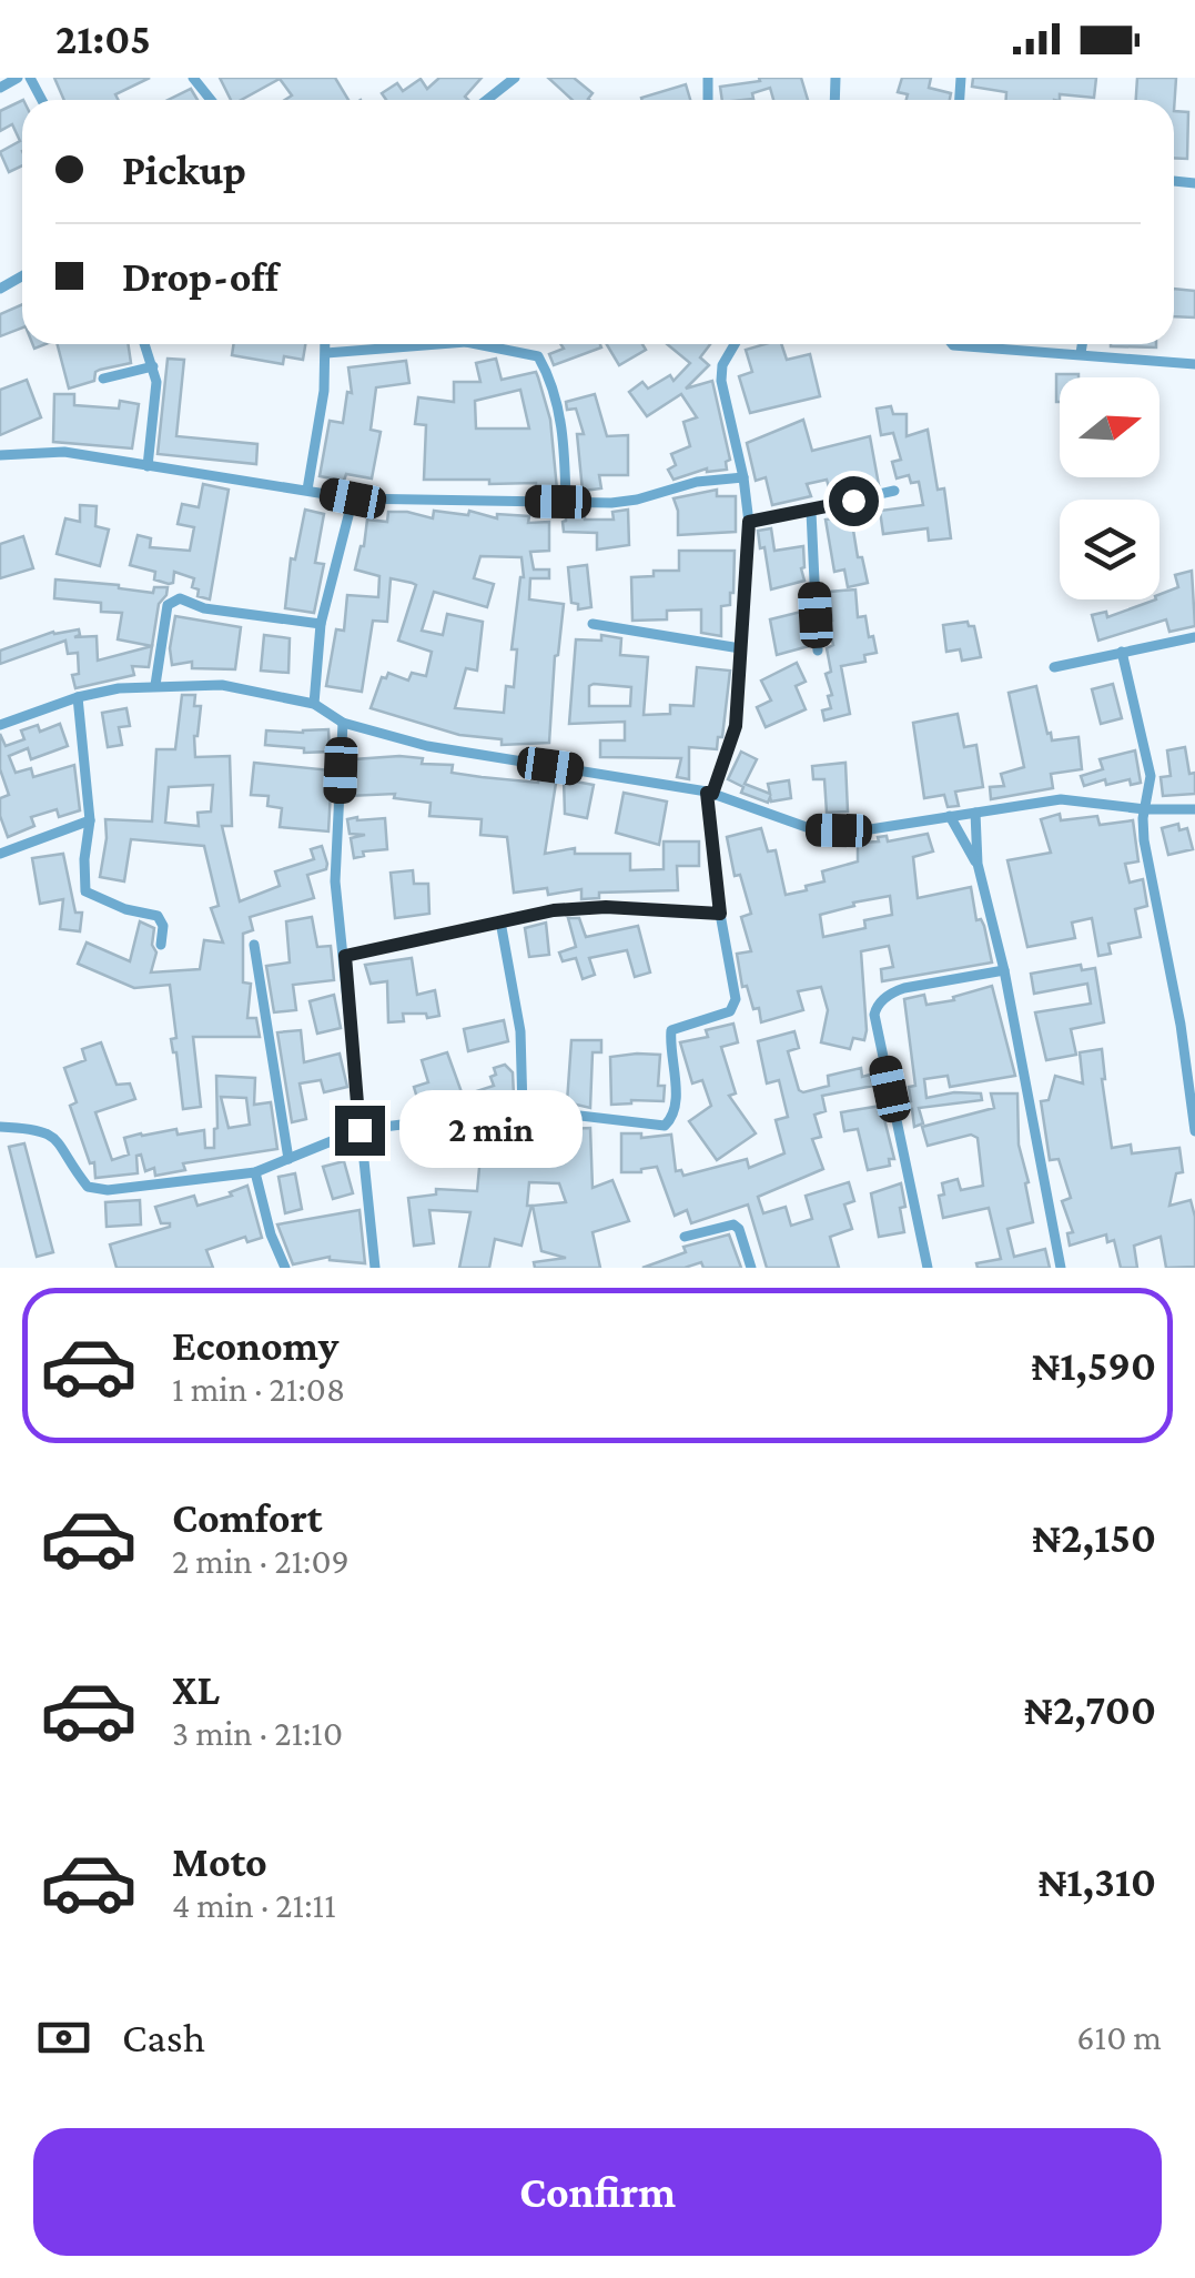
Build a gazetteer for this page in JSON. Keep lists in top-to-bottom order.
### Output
{
  "north": "right",
  "page": {
    "status": "21:05",
    "banner": ["Pickup", "Drop-off"],
    "bubble": "2 min",
    "list": [
      {
        "name": "Economy",
        "note": "1 min · 21:08",
        "value": "₦1,590"
      },
      {
        "name": "Comfort",
        "note": "2 min · 21:09",
        "value": "₦2,150"
      },
      {
        "name": "XL",
        "note": "3 min · 21:10",
        "value": "₦2,700"
      },
      {
        "name": "Moto",
        "note": "4 min · 21:11",
        "value": "₦1,310"
      }
    ],
    "pay": ["Cash", "610 m"],
    "buttons": "Confirm"
  }
}
